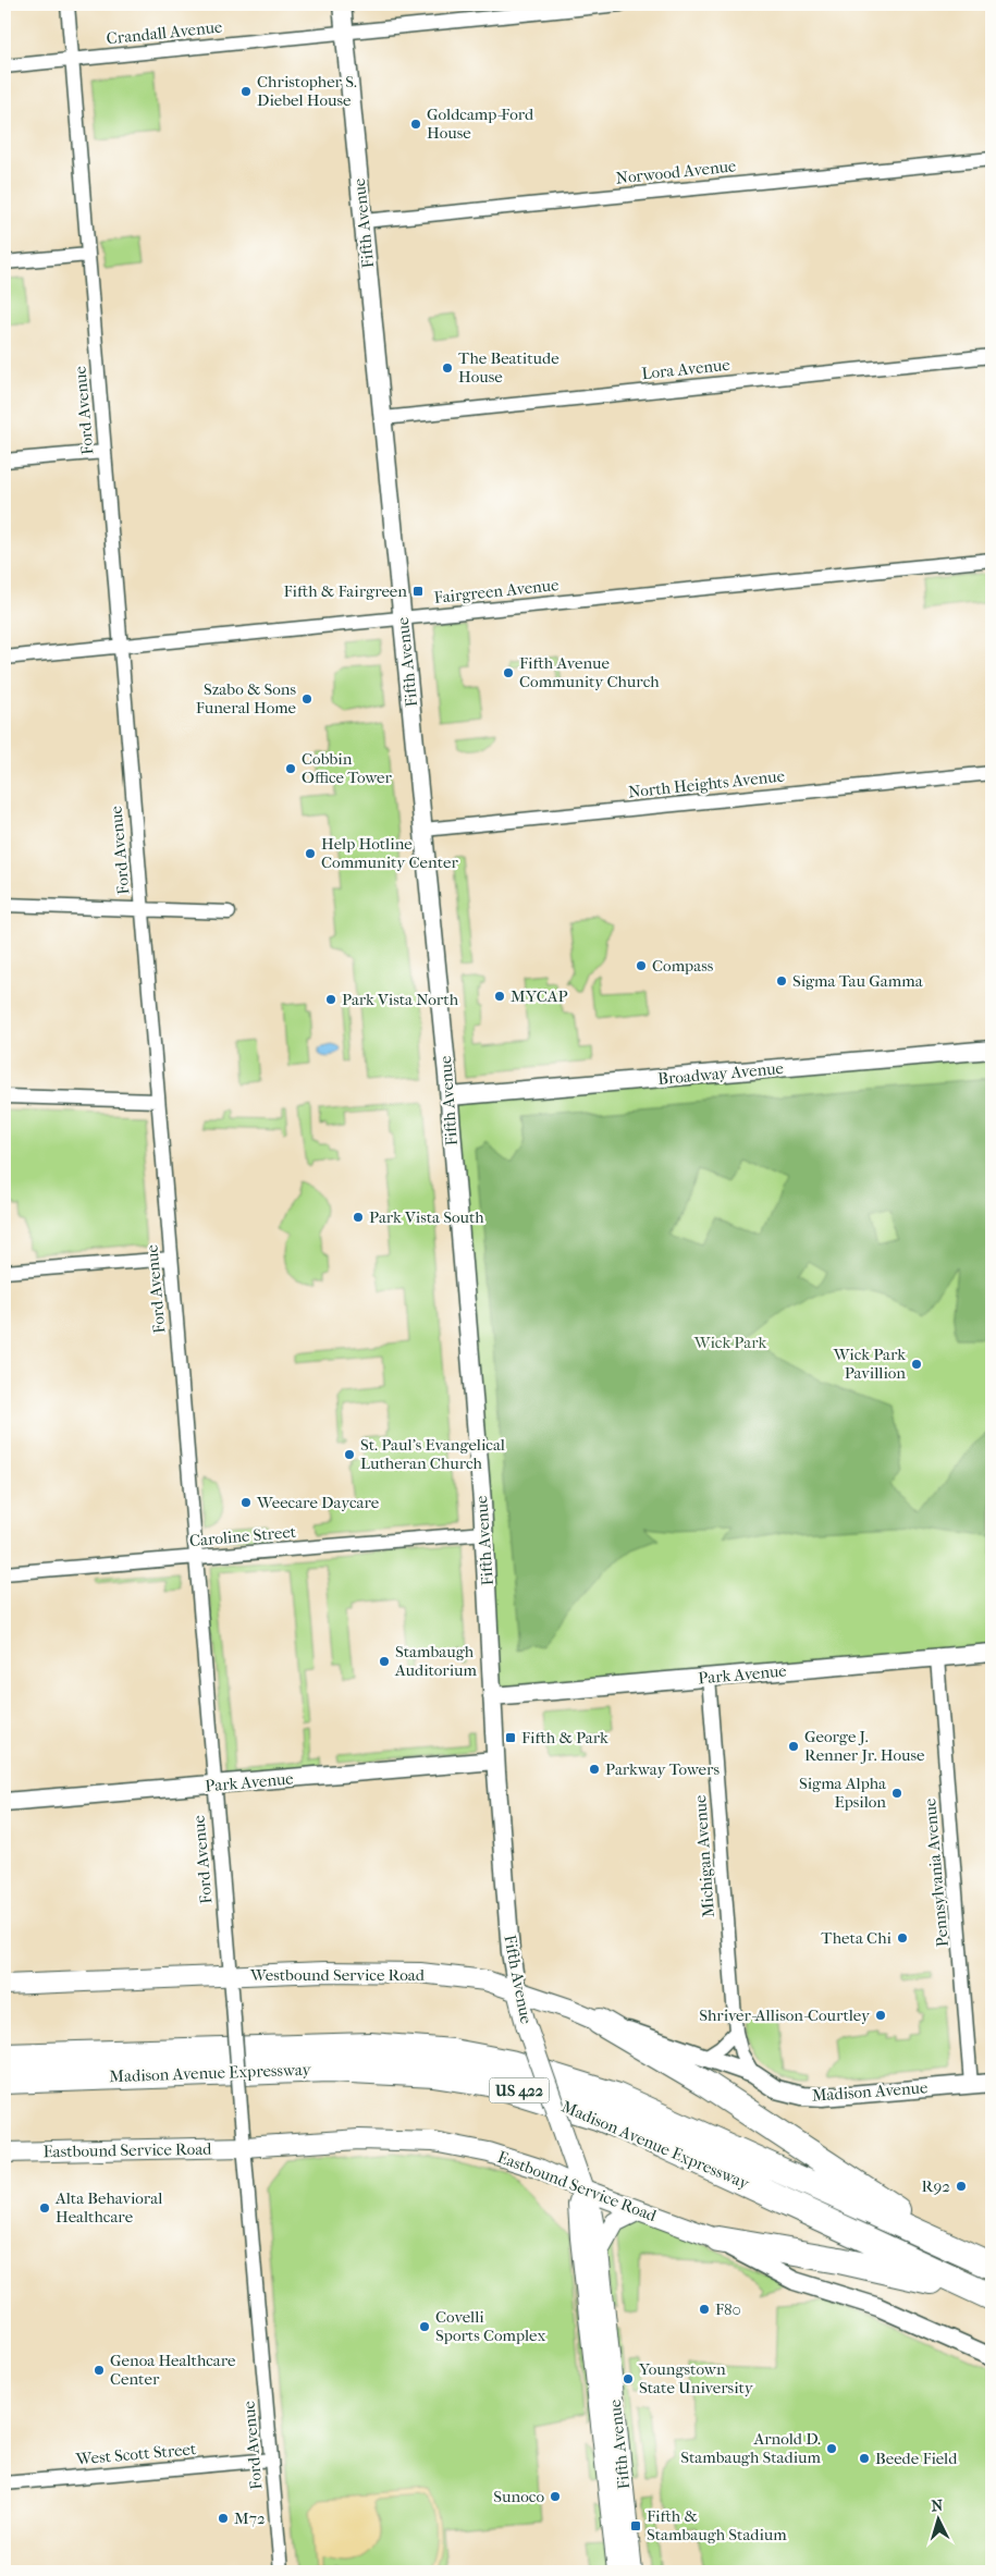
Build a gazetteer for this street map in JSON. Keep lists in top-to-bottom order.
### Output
{
  "streets": {
    "highway": ["Madison Avenue Expressway", "US 422"],
    "main road": ["Fifth Avenue", "Westbound Service Road", "Eastbound Service Road"],
    "street": [
      "Crandall Avenue",
      "Norwood Avenue",
      "Lora Avenue",
      "Ford Avenue",
      "Fairgreen Avenue",
      "North Heights Avenue",
      "Broadway Avenue",
      "Caroline Street",
      "Park Avenue",
      "Michigan Avenue",
      "Pennsylvania Avenue",
      "Madison Avenue",
      "West Scott Street"
    ]
  },
  "crossings": [
    ["Crandall Avenue", "Fifth Avenue"],
    ["Crandall Avenue", "Ford Avenue"],
    ["Norwood Avenue", "Fifth Avenue"],
    ["Fifth Avenue", "Lora Avenue"],
    ["Fifth Avenue", "Fairgreen Avenue"],
    ["Fifth Avenue", "North Heights Avenue"],
    ["Fifth Avenue", "Broadway Avenue"],
    ["Fifth Avenue", "Caroline Street"],
    ["Fifth Avenue", "Park Avenue"],
    ["Fifth Avenue", "Westbound Service Road"],
    ["Fifth Avenue", "Eastbound Service Road"],
    ["Ford Avenue", "Fairgreen Avenue"],
    ["Ford Avenue", "Caroline Street"],
    ["Ford Avenue", "Park Avenue"],
    ["Ford Avenue", "Westbound Service Road"],
    ["Ford Avenue", "Eastbound Service Road"],
    ["Ford Avenue", "West Scott Street"],
    ["Park Avenue", "Michigan Avenue"],
    ["Park Avenue", "Pennsylvania Avenue"],
    ["Michigan Avenue", "Westbound Service Road"],
    ["Michigan Avenue", "Madison Avenue"],
    ["Pennsylvania Avenue", "Madison Avenue"],
    ["Westbound Service Road", "Madison Avenue"]
  ],
  "parks": ["Wick Park"],
  "places": {
    "other": [
      "Christopher S. Diebel House",
      "Goldcamp-Ford House",
      "The Beatitude House",
      "Fifth Avenue Community Church",
      "Szabo & Sons Funeral Home",
      "Cobbin Office Tower",
      "Help Hotline Community Center",
      "Compass",
      "Sigma Tau Gamma",
      "MYCAP",
      "Park Vista North",
      "Park Vista South",
      "Wick Park Pavillion",
      "St. Paul's Evangelical Lutheran Church",
      "Weecare Daycare",
      "Stambaugh Auditorium",
      "George J. Renner Jr. House",
      "Parkway Towers",
      "Sigma Alpha Epsilon",
      "Theta Chi",
      "Shriver-Allison-Courtley",
      "R92",
      "Alta Behavioral Healthcare",
      "F80",
      "Covelli Sports Complex",
      "Genoa Healthcare Center",
      "Youngstown State University",
      "Arnold D. Stambaugh Stadium",
      "Beede Field",
      "Sunoco",
      "M72"
    ],
    "transit": ["Fifth & Fairgreen", "Fifth & Park", "Fifth & Stambaugh Stadium"]
  },
  "north": "top"
}
